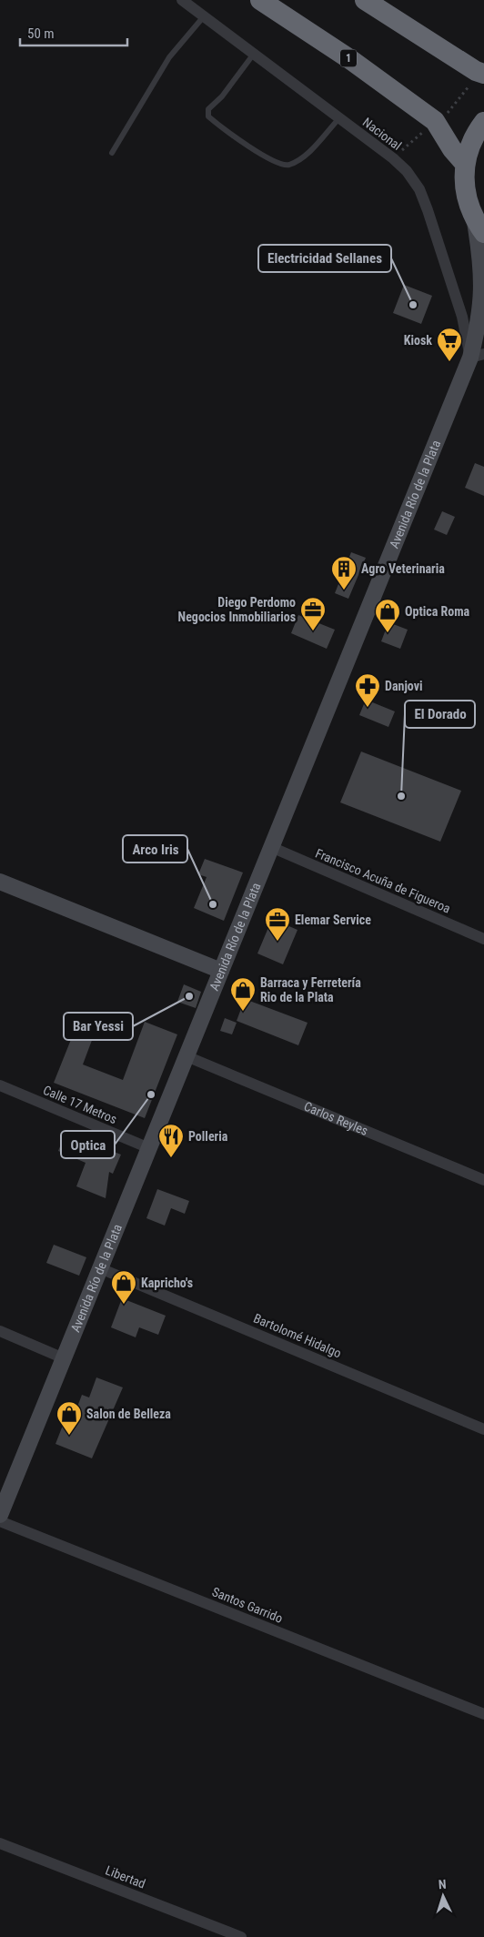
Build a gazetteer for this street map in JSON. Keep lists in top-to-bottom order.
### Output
{
  "streets": {
    "highway": ["1"],
    "street": [
      "Nacional",
      "Avenida Río de la Plata",
      "Francisco Acuña de Figueroa",
      "Calle 17 Metros",
      "Carlos Reyles",
      "Bartolomé Hidalgo",
      "Santos Garrido",
      "Libertad"
    ]
  },
  "crossings": [
    ["Nacional", "Avenida Río de la Plata"],
    ["Avenida Río de la Plata", "Francisco Acuña de Figueroa"],
    ["Avenida Río de la Plata", "Calle 17 Metros"],
    ["Avenida Río de la Plata", "Carlos Reyles"],
    ["Avenida Río de la Plata", "Bartolomé Hidalgo"]
  ],
  "places": {
    "other": [
      "Electricidad Sellanes",
      "El Dorado",
      "Arco Iris",
      "Bar Yessi",
      "Optica"
    ],
    "supermarket": ["Kiosk"],
    "building": ["Agro Veterinaria"],
    "office": ["Diego Perdomo Negocios Inmobiliarios", "Elemar Service"],
    "shop": [
      "Optica Roma",
      "Barraca y Ferretería Rio de la Plata",
      "Kapricho's",
      "Salon de Belleza"
    ],
    "pharmacy": ["Danjovi"],
    "restaurant": ["Polleria"]
  },
  "scale_bar": "50 m",
  "north": "top"
}
